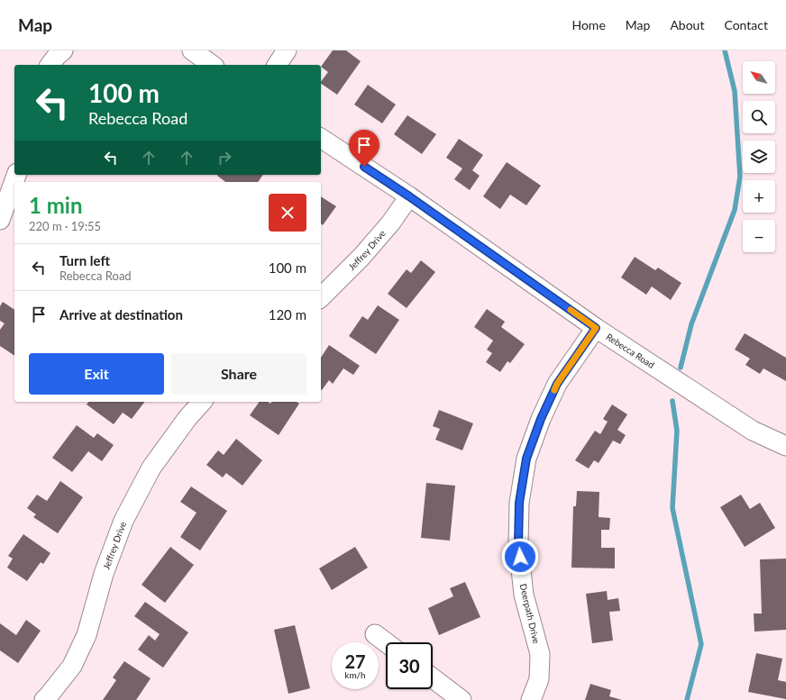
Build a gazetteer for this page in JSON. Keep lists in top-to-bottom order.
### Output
{
  "streets": {
    "street": ["Jeffrey Drive", "Rebecca Road", "Deerpath Drive"]
  },
  "crossings": [
    ["Jeffrey Drive", "Rebecca Road"],
    ["Rebecca Road", "Deerpath Drive"]
  ],
  "north": "top left",
  "page": {
    "header": "Map",
    "nav": [
      "Home",
      "Map",
      "About",
      "Contact"
    ],
    "map_buttons": ["+", "−"],
    "turn": ["100 m", "Rebecca Road"],
    "heading": ["1 min", "220 m · 19:55"],
    "list": [
      {
        "name": "Turn left",
        "note": "Rebecca Road",
        "value": "100 m"
      },
      {
        "name": "Arrive at destination",
        "value": "120 m"
      }
    ],
    "buttons": ["Exit", "Share"],
    "speed": "27 km/h",
    "limit": "30"
  }
}
